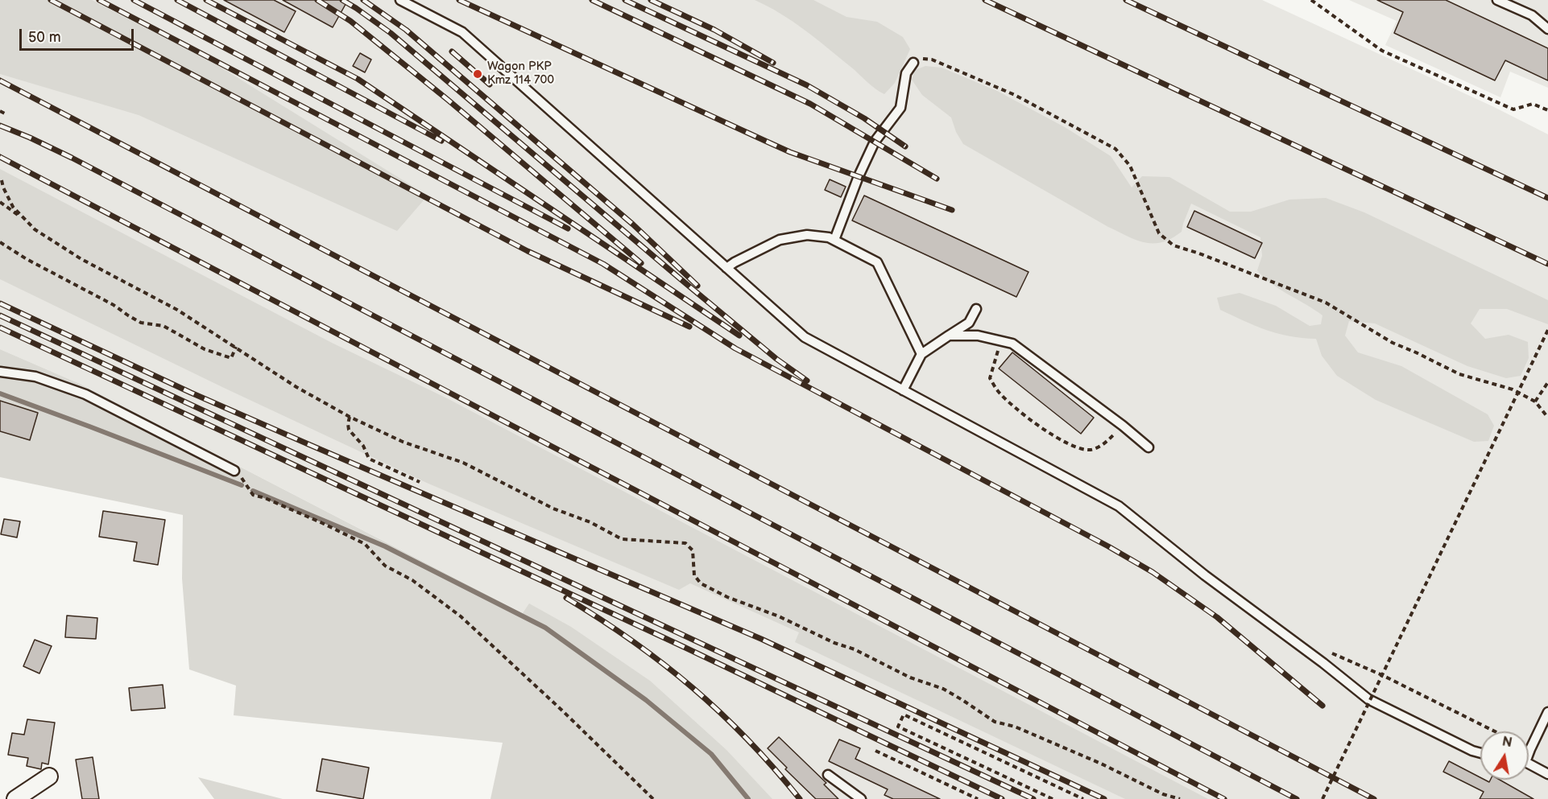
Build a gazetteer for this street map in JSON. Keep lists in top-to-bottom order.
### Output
{
  "places": ["Wagon PKP Kmz 114 700"],
  "scale_bar": "50 m",
  "north": "top"
}
